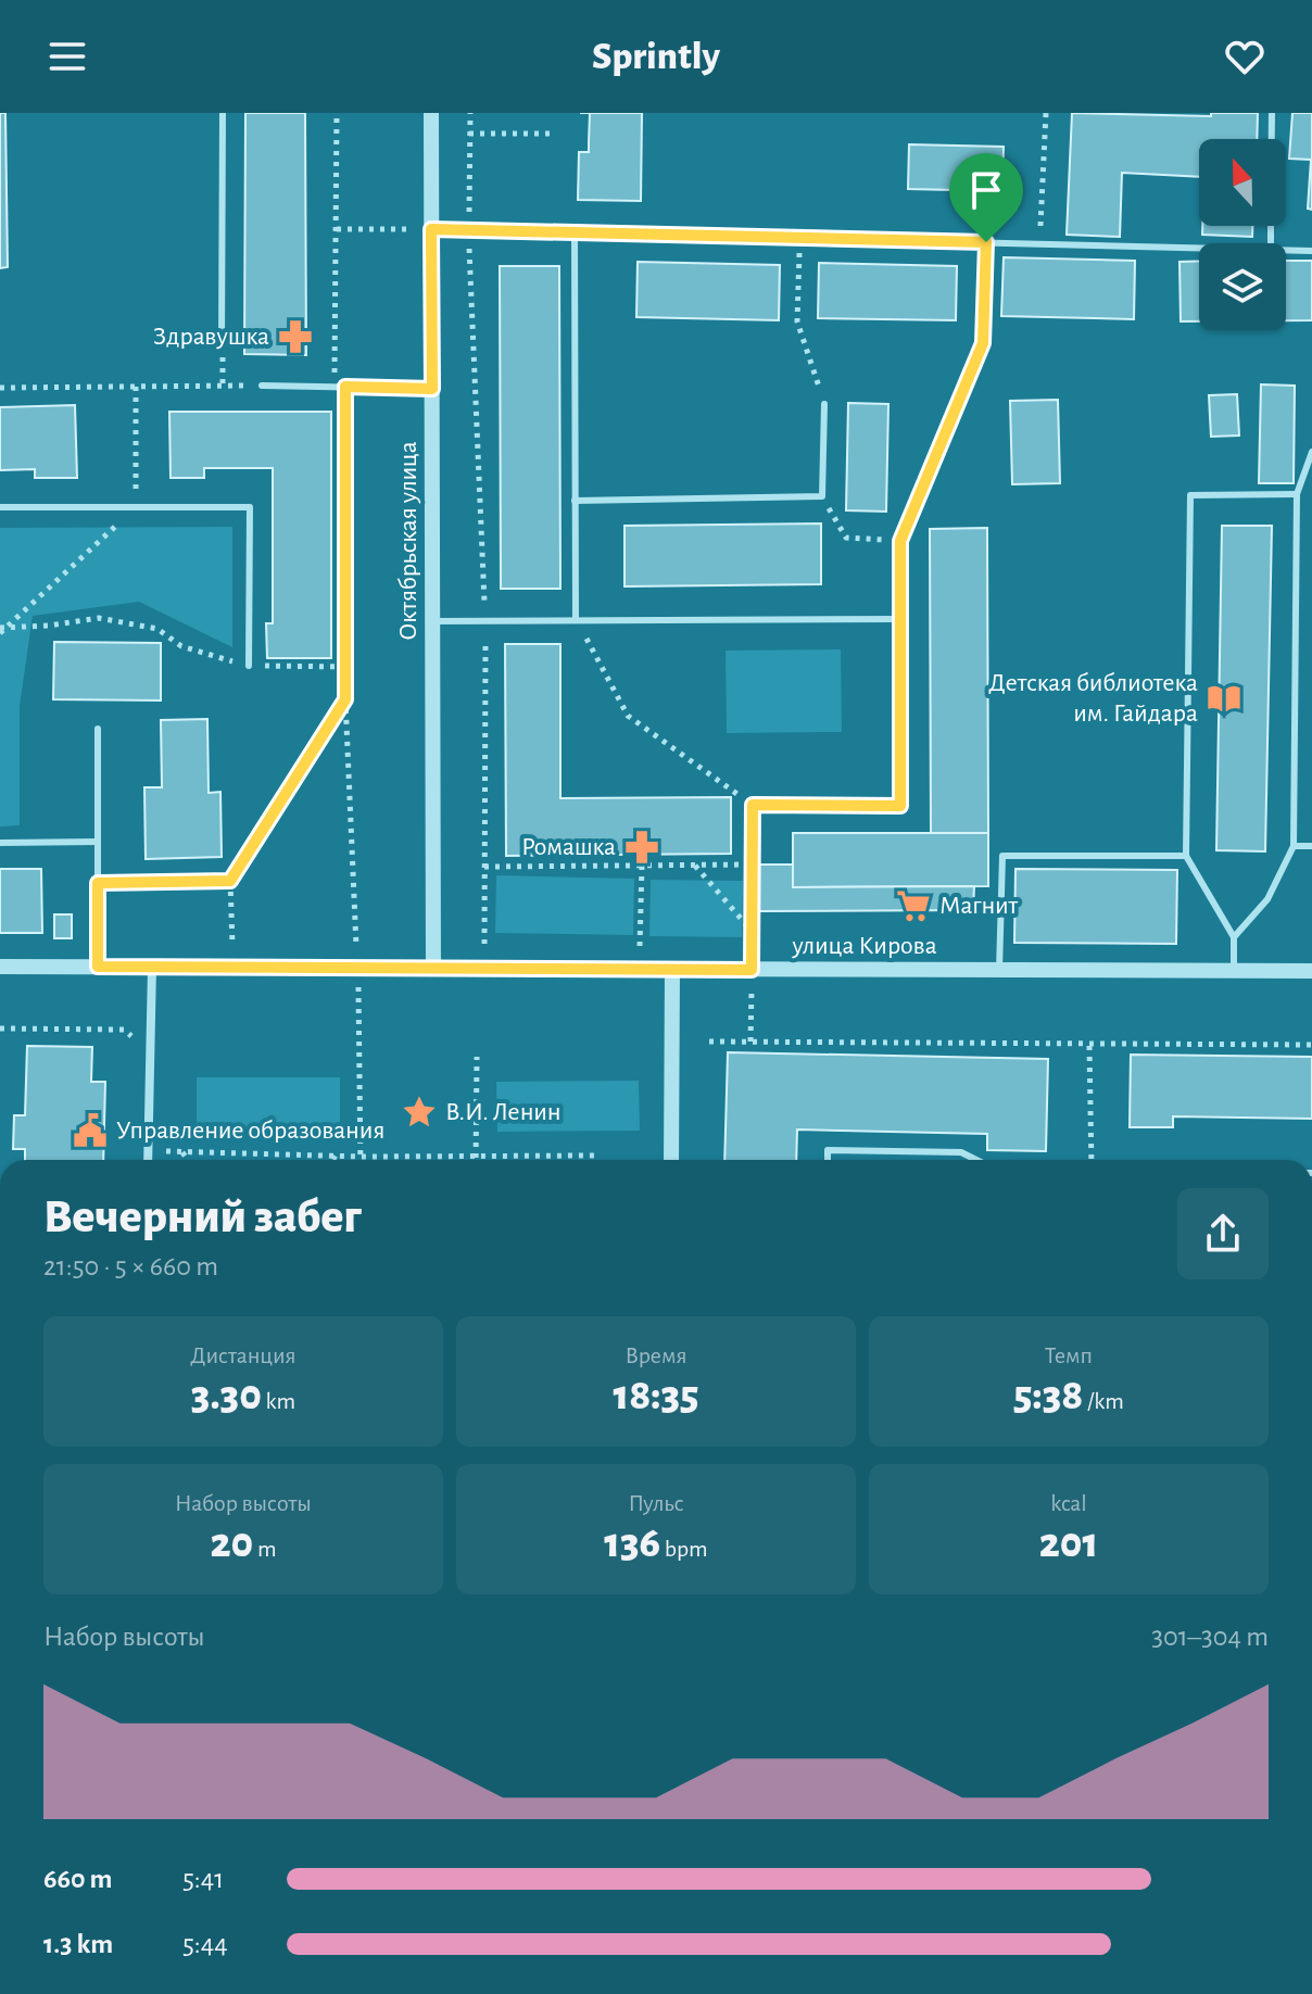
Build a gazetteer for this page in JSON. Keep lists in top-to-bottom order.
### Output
{
  "streets": {
    "street": ["Октябрьская улица", "улица Кирова"]
  },
  "crossings": [
    ["Октябрьская улица", "улица Кирова"]
  ],
  "places": {
    "pharmacy": ["Здравушка", "Ромашка"],
    "library": ["Детская библиотека им. Гайдара"],
    "supermarket": ["Магнит"],
    "place": ["В.И. Ленин"],
    "public building": ["Управление образования"]
  },
  "north": "top",
  "page": {
    "header": "Sprintly",
    "heading": ["Вечерний забег", "21:50 · 5 × 660 m"],
    "stats": [
      ["Дистанция", "3.30 km"],
      ["Время", "18:35"],
      ["Темп", "5:38 /km"],
      ["Набор высоты", "20 m"],
      ["Пульс", "136 bpm"],
      ["kcal", "201"]
    ],
    "chart": ["Набор высоты", "301–304 m"],
    "list": [
      {
        "name": "660 m",
        "note": "5:41"
      },
      {
        "name": "1.3 km",
        "note": "5:44"
      }
    ]
  }
}
